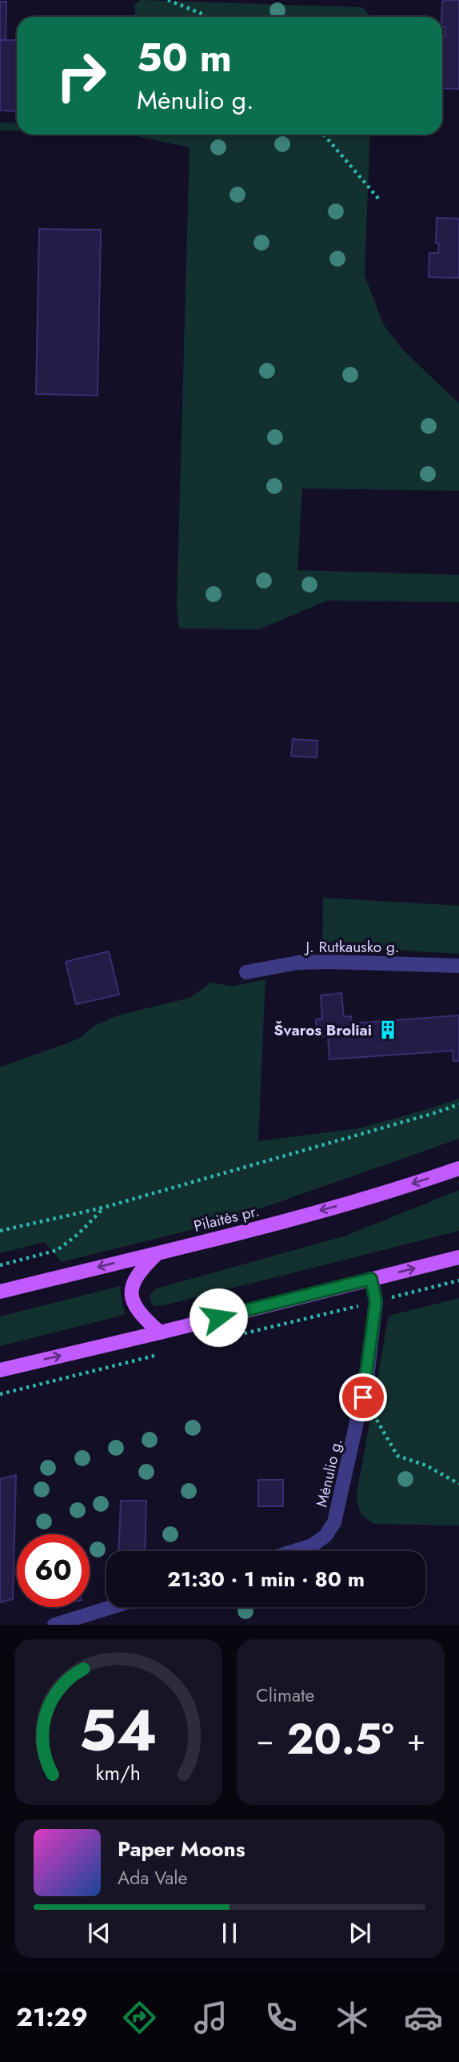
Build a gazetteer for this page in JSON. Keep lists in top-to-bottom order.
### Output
{
  "streets": {
    "main road": ["Pilaitės pr."],
    "street": ["J. Rutkausko g.", "Mėnulio g."]
  },
  "places": {
    "building": ["Švaros Broliai"]
  },
  "page": {
    "turn": ["50 m", "Mėnulio g."],
    "limit": "60",
    "trip": "21:30 · 1 min · 80 m",
    "tile": "Climate",
    "heat": ["−", "20.5°", "+"],
    "song": ["Paper Moons", "Ada Vale"],
    "tabs": "21:29",
    "gauge": ["54", "km/h"]
  }
}
